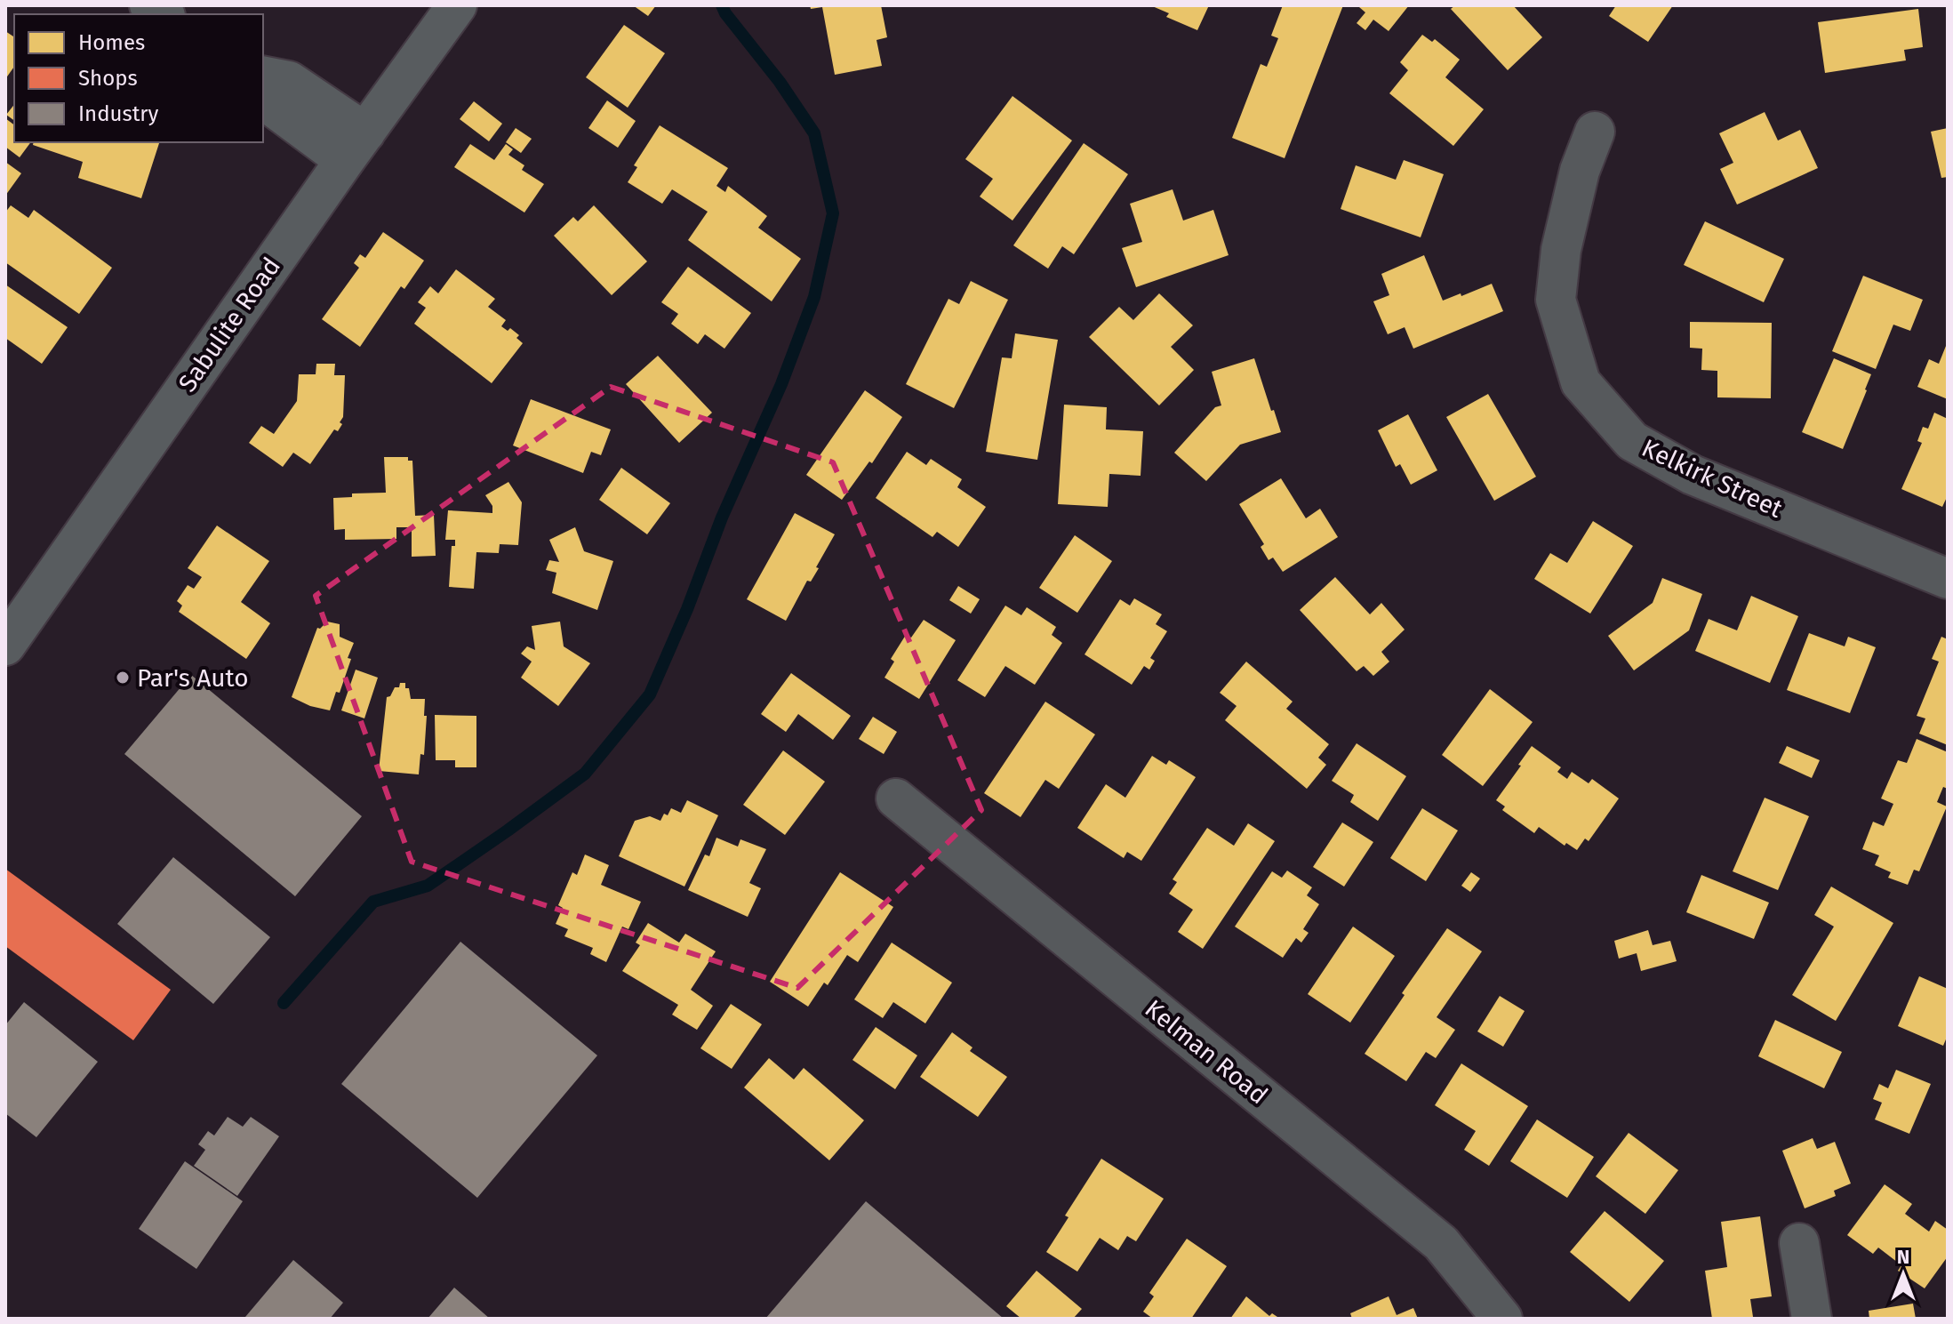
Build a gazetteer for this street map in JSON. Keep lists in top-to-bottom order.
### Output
{
  "streets": {
    "street": ["Sabulite Road", "Kelkirk Street", "Kelman Road"]
  },
  "places": ["Par's Auto"],
  "legend": ["Homes", "Shops", "Industry"],
  "north": "top"
}
